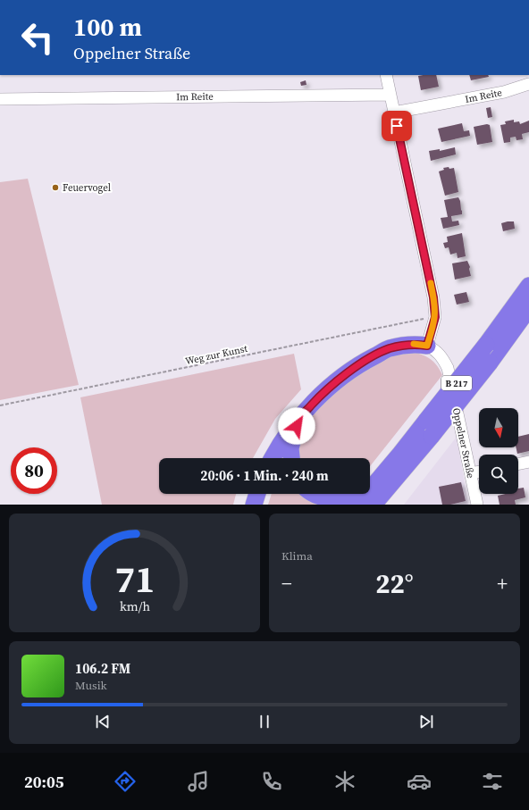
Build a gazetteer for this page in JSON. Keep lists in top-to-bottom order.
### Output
{
  "streets": {
    "highway": ["B 217"],
    "street": ["Im Reite", "Oppelner Straße"],
    "path": ["Weg zur Kunst"]
  },
  "places": ["Feuervogel"],
  "north": "bottom",
  "page": {
    "turn": ["100 m", "Oppelner Straße"],
    "limit": "80",
    "trip": "20:06 · 1 Min. · 240 m",
    "tile": "Klima",
    "heat": ["−", "22°", "+"],
    "song": ["106.2 FM", "Musik"],
    "tabs": "20:05",
    "gauge": ["71", "km/h"]
  }
}
